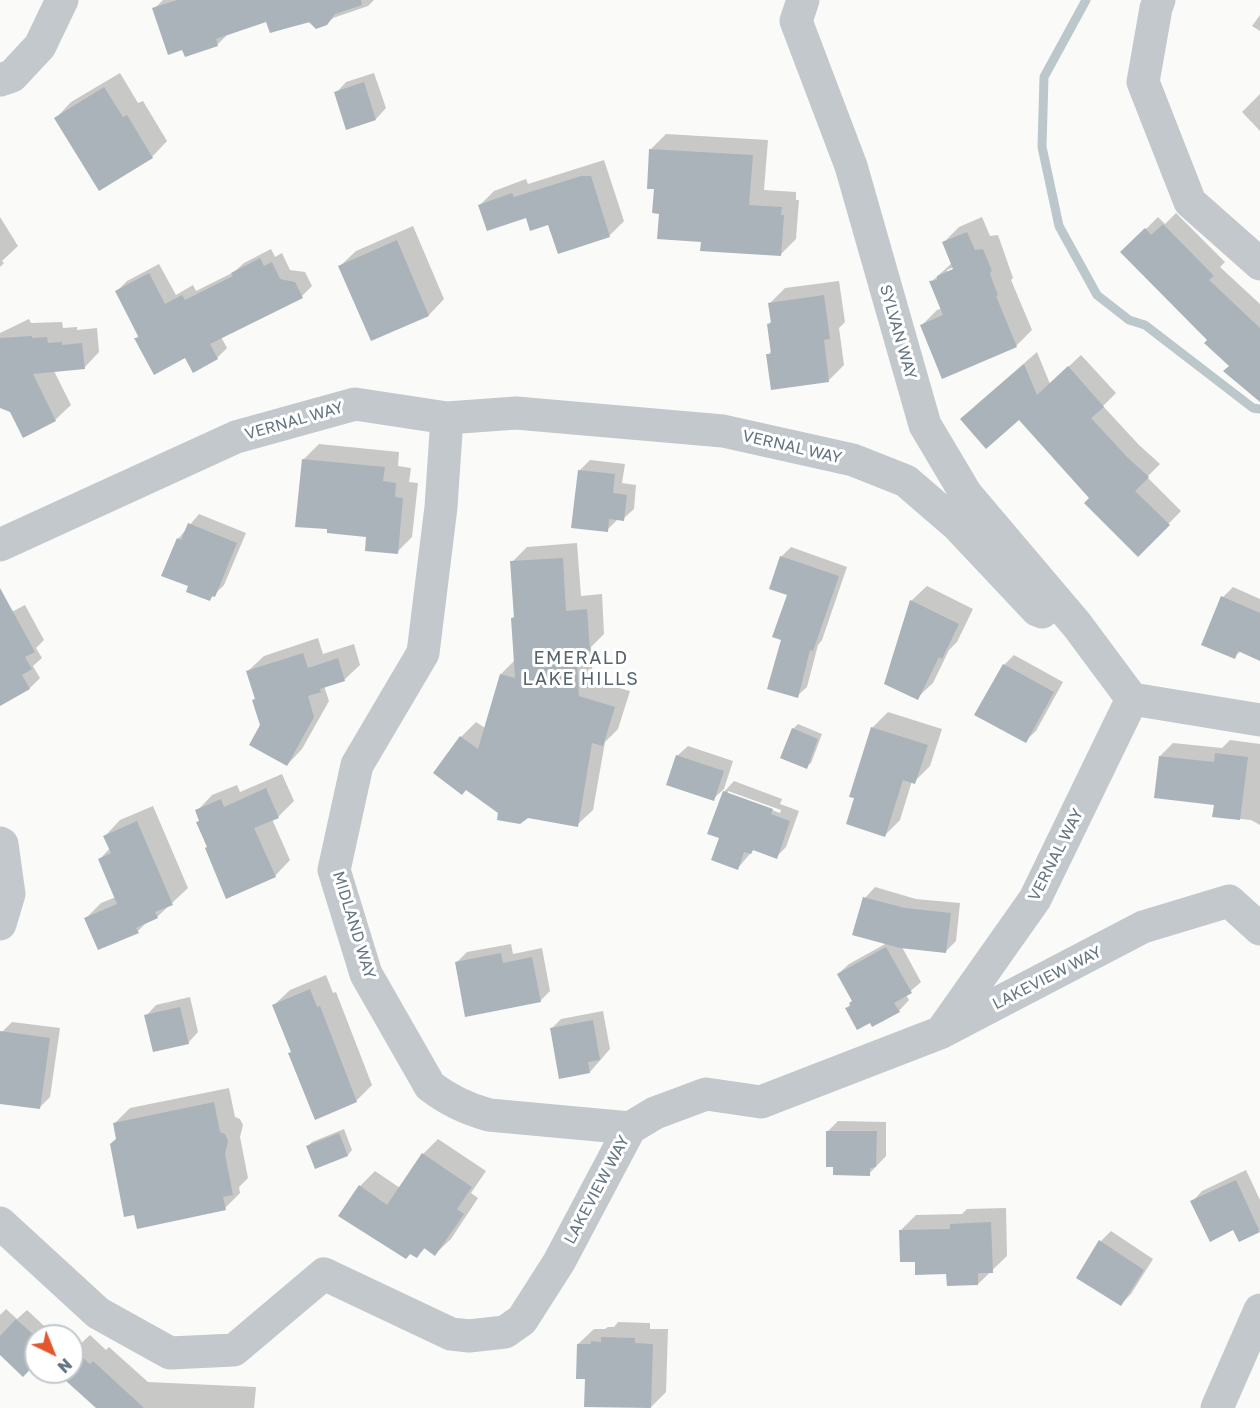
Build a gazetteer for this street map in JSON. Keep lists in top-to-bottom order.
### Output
{
  "streets": {
    "street": [
      "SYLVAN WAY",
      "VERNAL WAY",
      "MIDLAND WAY",
      "LAKEVIEW WAY"
    ]
  },
  "crossings": [
    ["SYLVAN WAY", "VERNAL WAY"],
    ["VERNAL WAY", "MIDLAND WAY"],
    ["VERNAL WAY", "LAKEVIEW WAY"],
    ["MIDLAND WAY", "LAKEVIEW WAY"]
  ],
  "districts": ["EMERALD LAKE HILLS"],
  "north": "bottom right"
}
